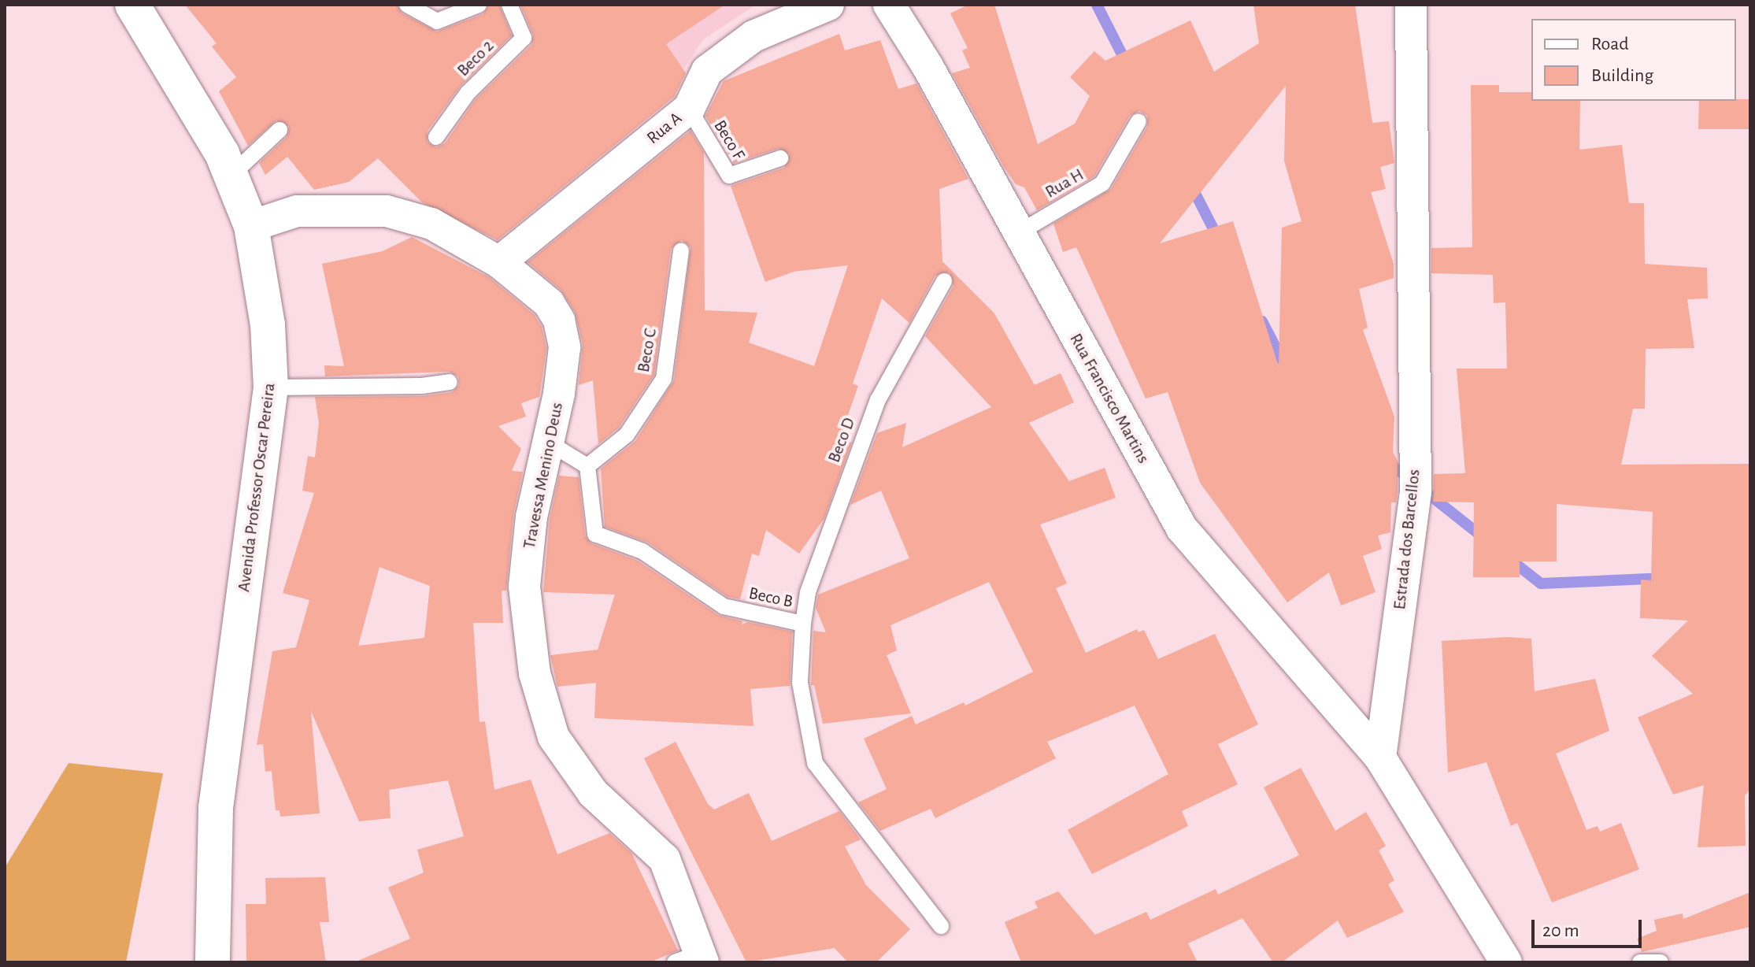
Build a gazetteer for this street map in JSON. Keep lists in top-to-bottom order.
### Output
{
  "streets": {
    "main road": ["Avenida Professor Oscar Pereira"],
    "street": [
      "Rua A",
      "Rua Francisco Martins",
      "Travessa Menino Deus",
      "Estrada dos Barcellos"
    ],
    "lane": [
      "Beco 2",
      "Beco F",
      "Rua H",
      "Beco C",
      "Beco D",
      "Beco B"
    ]
  },
  "crossings": [
    ["Rua A", "Beco F"],
    ["Rua A", "Travessa Menino Deus"],
    ["Rua H", "Rua Francisco Martins"],
    ["Beco C", "Beco B"],
    ["Rua Francisco Martins", "Estrada dos Barcellos"],
    ["Beco D", "Beco B"],
    ["Travessa Menino Deus", "Avenida Professor Oscar Pereira"]
  ],
  "legend": ["Road", "Building"],
  "scale_bar": "20 m"
}
